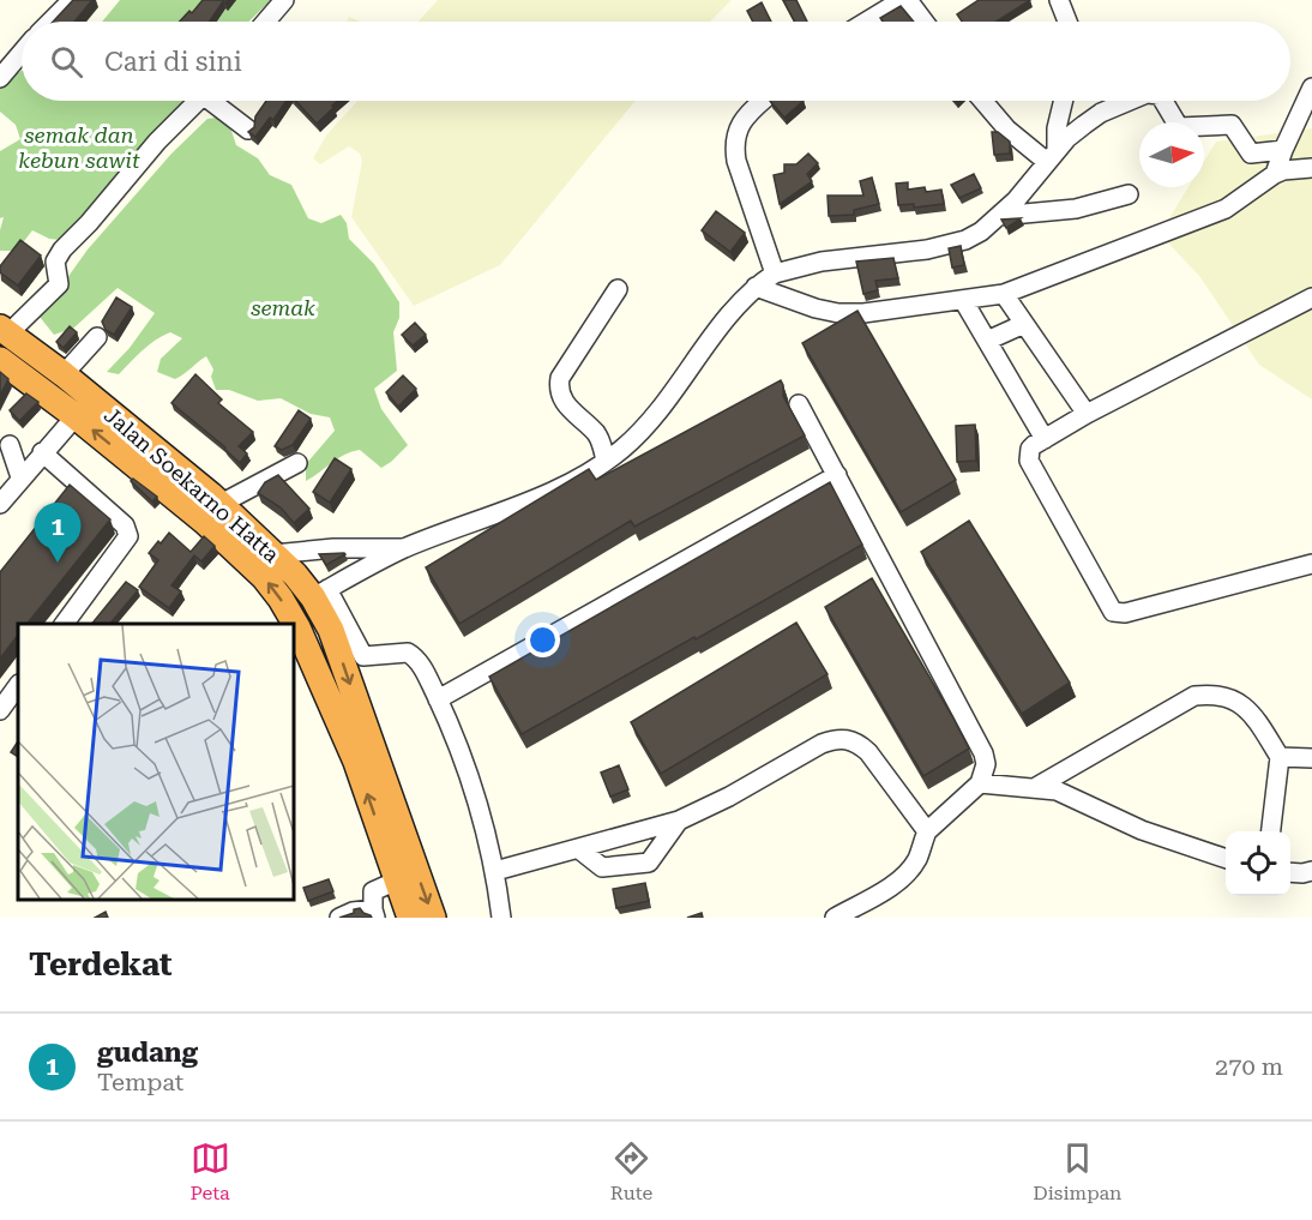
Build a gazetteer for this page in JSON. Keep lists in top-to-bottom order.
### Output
{
  "streets": {
    "highway": ["Jalan Soekarno Hatta"]
  },
  "parks": ["semak dan kebun sawit", "semak"],
  "north": "right",
  "page": {
    "search": "Cari di sini",
    "pins": "1",
    "heading": "Terdekat",
    "list": [
      {
        "mark": "1",
        "name": "gudang",
        "note": "Tempat",
        "value": "270 m"
      }
    ],
    "nav": ["Peta", "Rute", "Disimpan"]
  }
}
